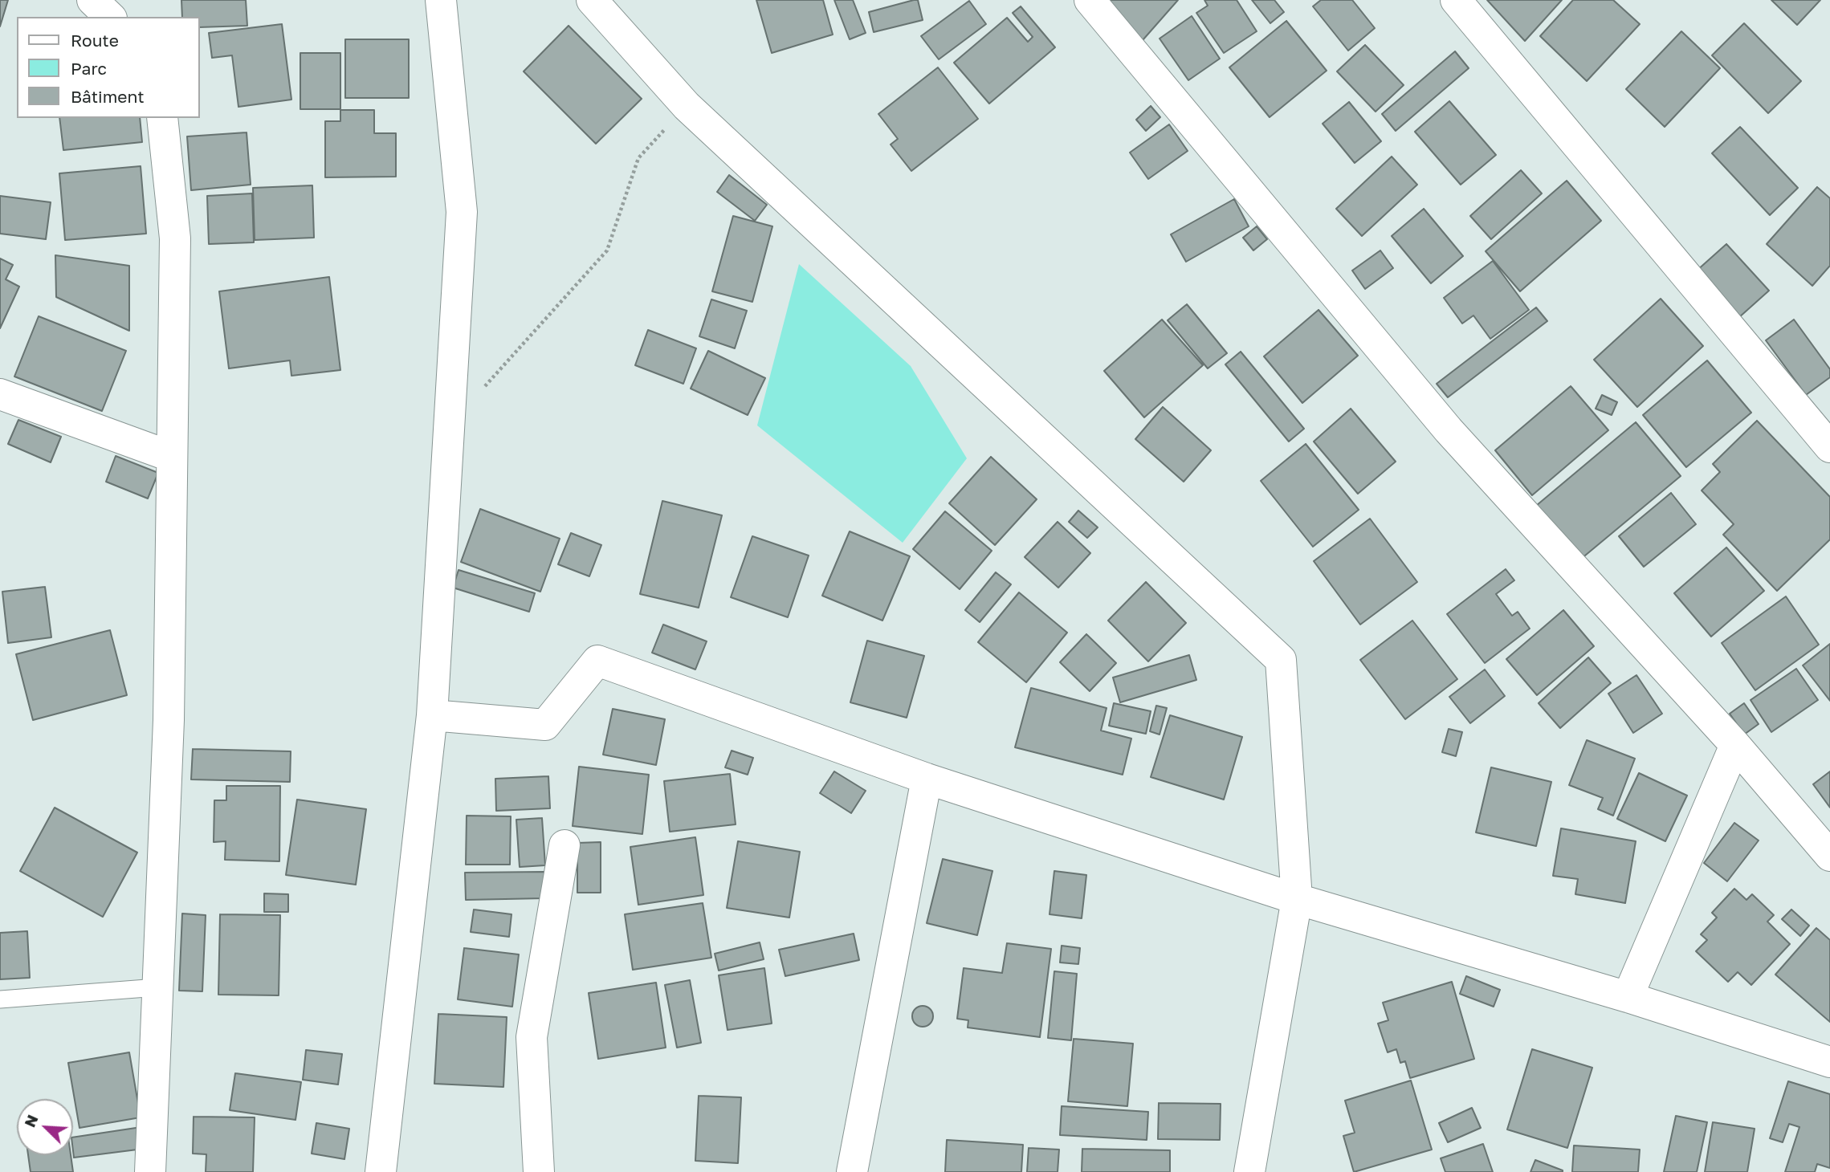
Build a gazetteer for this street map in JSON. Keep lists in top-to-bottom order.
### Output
{
  "legend": ["Route", "Parc", "Bâtiment"],
  "north": "top left"
}
